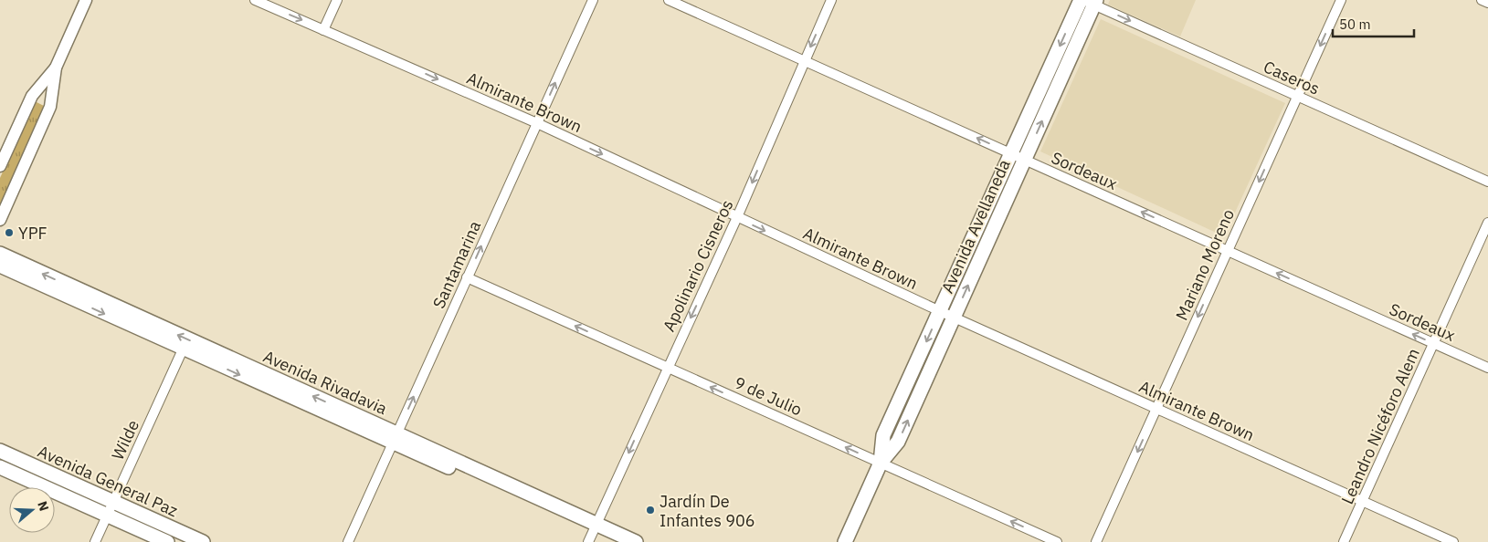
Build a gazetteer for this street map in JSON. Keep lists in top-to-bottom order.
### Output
{
  "streets": {
    "main road": ["Avenida Avellaneda", "Avenida Rivadavia", "Avenida General Paz"],
    "street": [
      "Caseros",
      "Almirante Brown",
      "Sordeaux",
      "Santamarina",
      "Mariano Moreno",
      "Apolinario Cisneros",
      "9 de Julio",
      "Leandro Nicéforo Alem",
      "Wilde"
    ]
  },
  "crossings": [
    ["Caseros", "Avenida Avellaneda"],
    ["Caseros", "Mariano Moreno"],
    ["Almirante Brown", "Avenida Avellaneda"],
    ["Almirante Brown", "Santamarina"],
    ["Almirante Brown", "Mariano Moreno"],
    ["Almirante Brown", "Apolinario Cisneros"],
    ["Almirante Brown", "Leandro Nicéforo Alem"],
    ["Sordeaux", "Avenida Avellaneda"],
    ["Sordeaux", "Mariano Moreno"],
    ["Sordeaux", "Apolinario Cisneros"],
    ["Sordeaux", "Leandro Nicéforo Alem"],
    ["Avenida Avellaneda", "9 de Julio"],
    ["Santamarina", "Avenida Rivadavia"],
    ["Santamarina", "9 de Julio"],
    ["Apolinario Cisneros", "Avenida Rivadavia"],
    ["Apolinario Cisneros", "9 de Julio"],
    ["Avenida Rivadavia", "Wilde"],
    ["Wilde", "Avenida General Paz"]
  ],
  "one_way": [
    "Caseros",
    "Almirante Brown",
    "Sordeaux",
    "Santamarina",
    "Mariano Moreno",
    "Apolinario Cisneros",
    "9 de Julio"
  ],
  "places": ["YPF", "Jardín De Infantes 906"],
  "scale_bar": "50 m",
  "north": "right"
}
